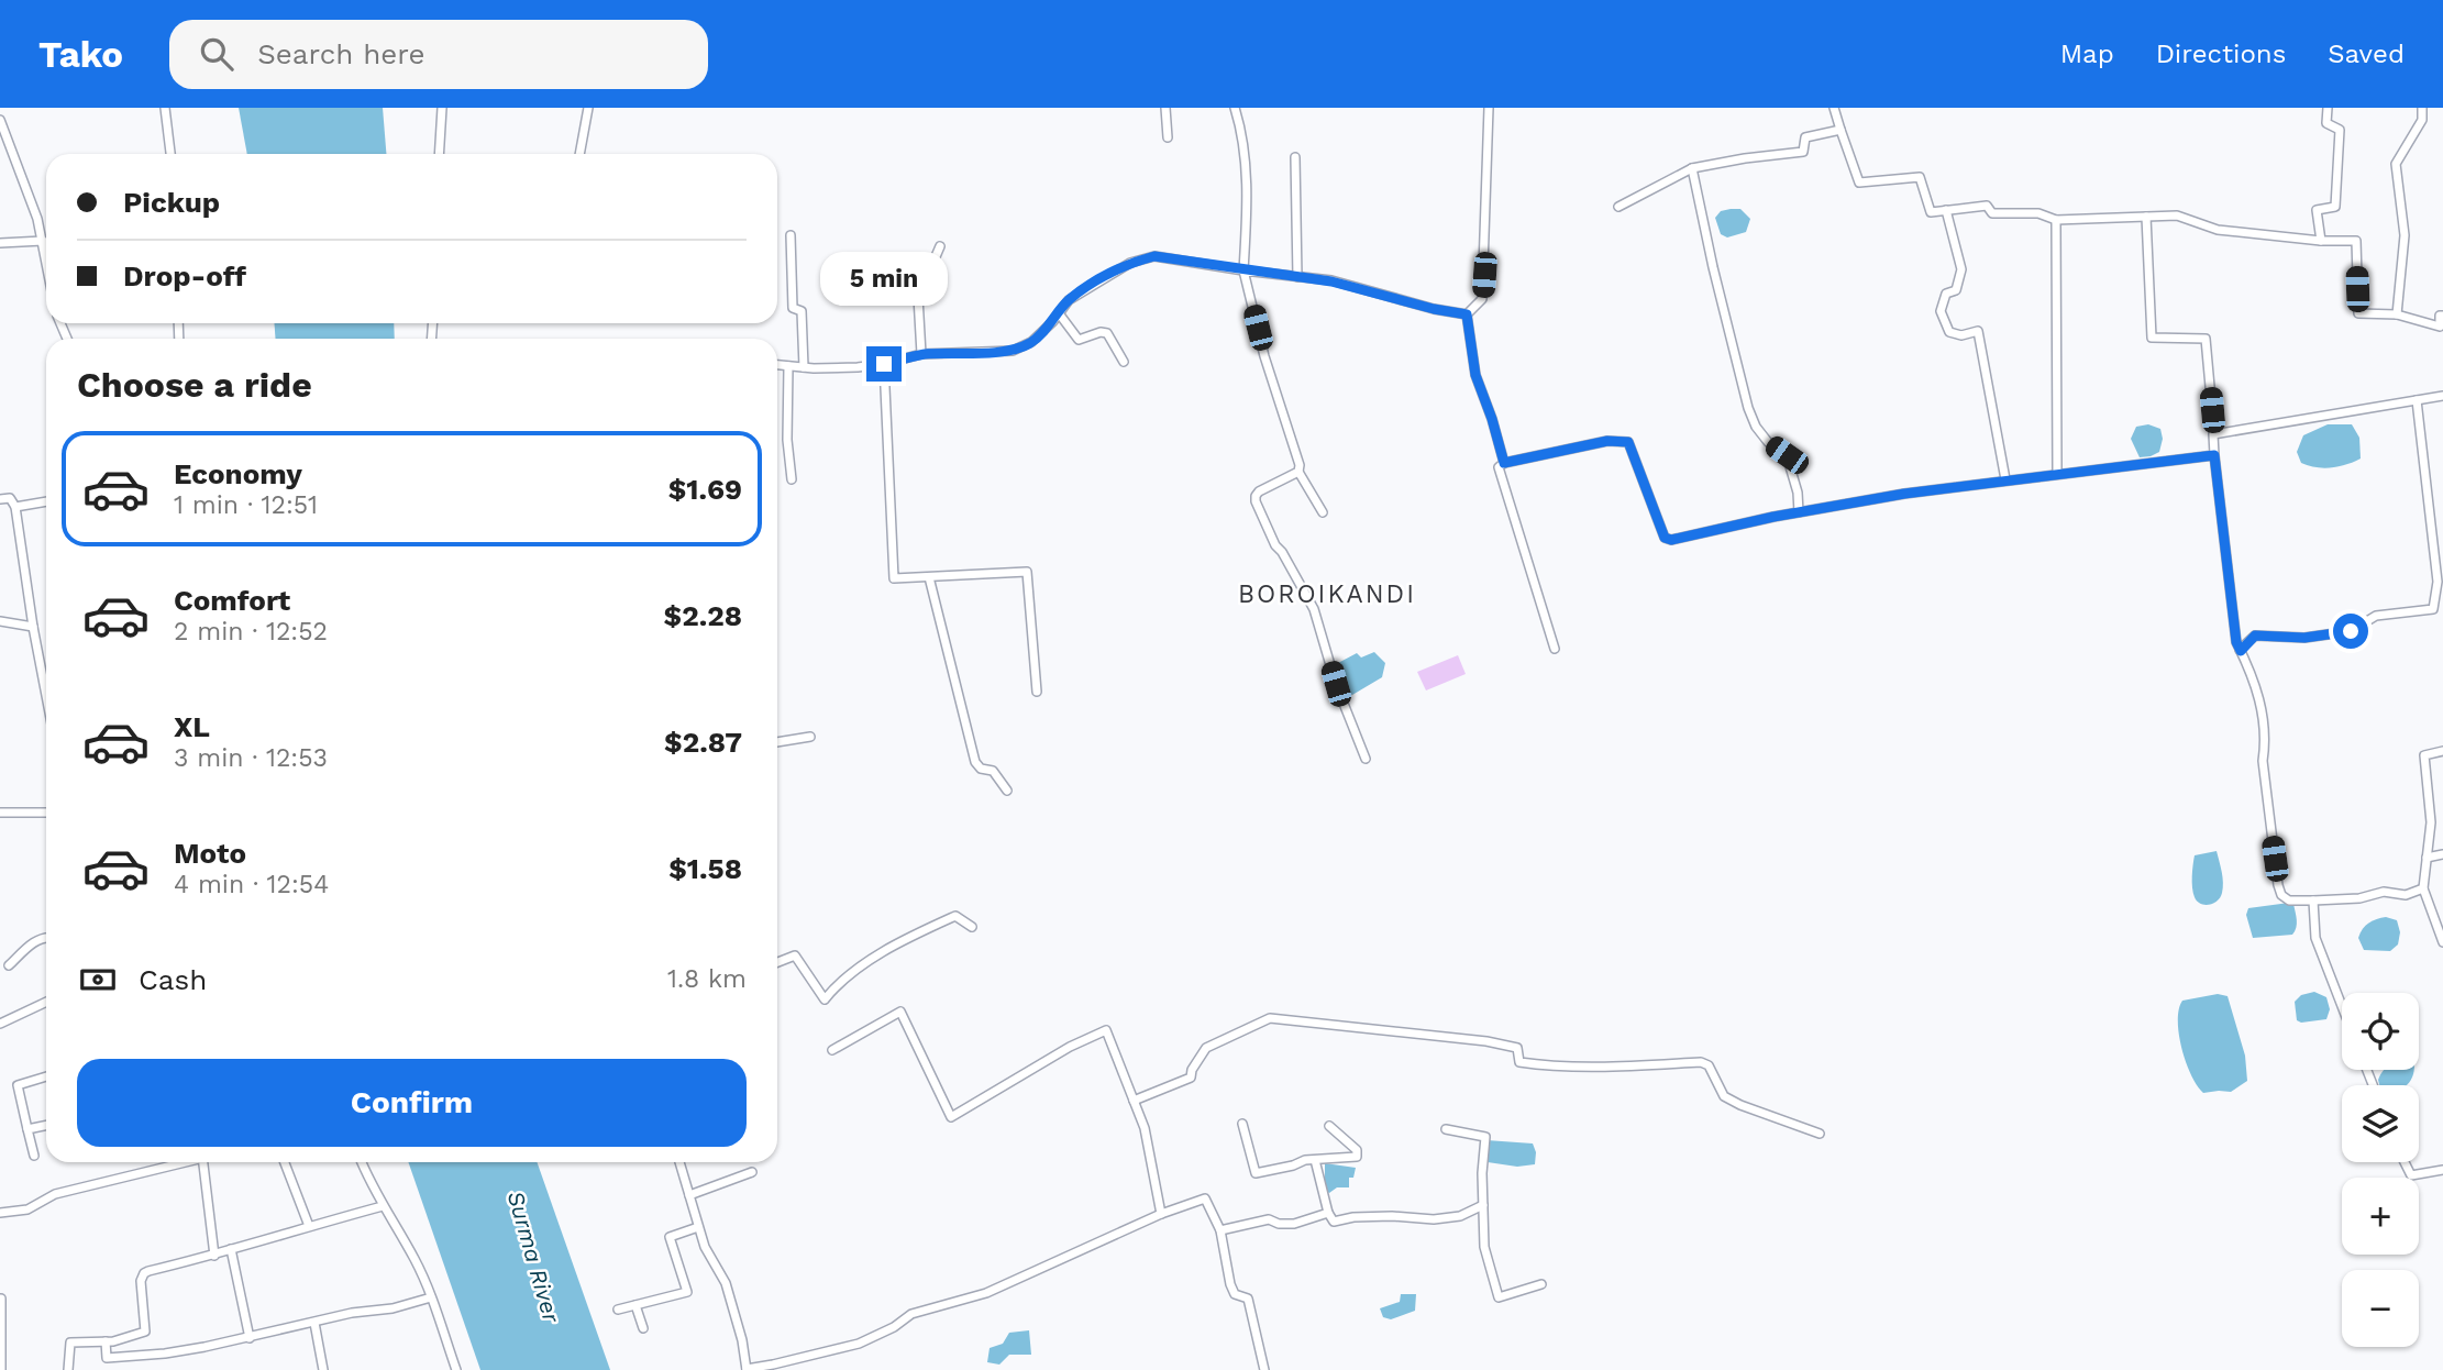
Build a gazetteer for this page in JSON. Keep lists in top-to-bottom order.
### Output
{
  "districts": ["BOROIKANDI"],
  "water": ["Surma River"],
  "page": {
    "header": "Tako",
    "search": "Search here",
    "nav": ["Map", "Directions", "Saved"],
    "banner": ["Pickup", "Drop-off"],
    "bubble": "5 min",
    "heading": "Choose a ride",
    "list": [
      {
        "name": "Economy",
        "note": "1 min · 12:51",
        "value": "$1.69"
      },
      {
        "name": "Comfort",
        "note": "2 min · 12:52",
        "value": "$2.28"
      },
      {
        "name": "XL",
        "note": "3 min · 12:53",
        "value": "$2.87"
      },
      {
        "name": "Moto",
        "note": "4 min · 12:54",
        "value": "$1.58"
      }
    ],
    "pay": ["Cash", "1.8 km"],
    "map_buttons": ["+", "−"],
    "buttons": "Confirm"
  }
}
